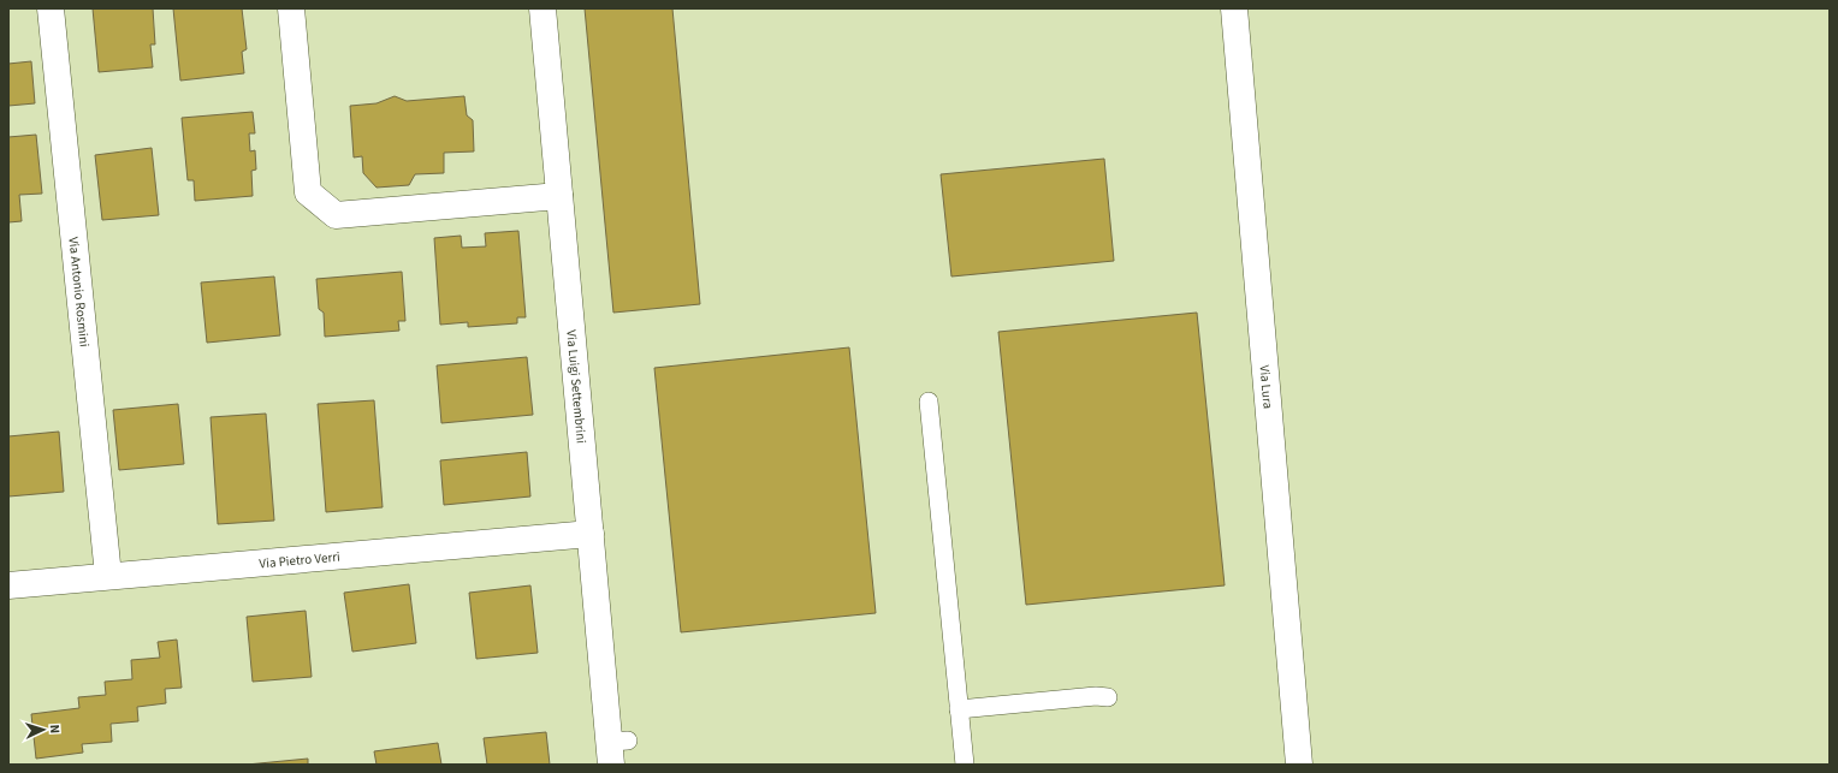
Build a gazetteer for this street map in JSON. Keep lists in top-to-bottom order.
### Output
{
  "streets": {
    "street": [
      "Via Antonio Rosmini",
      "Via Luigi Settembrini",
      "Via Lura",
      "Via Pietro Verri"
    ]
  },
  "crossings": [
    ["Via Antonio Rosmini", "Via Pietro Verri"],
    ["Via Luigi Settembrini", "Via Pietro Verri"]
  ],
  "north": "right"
}
